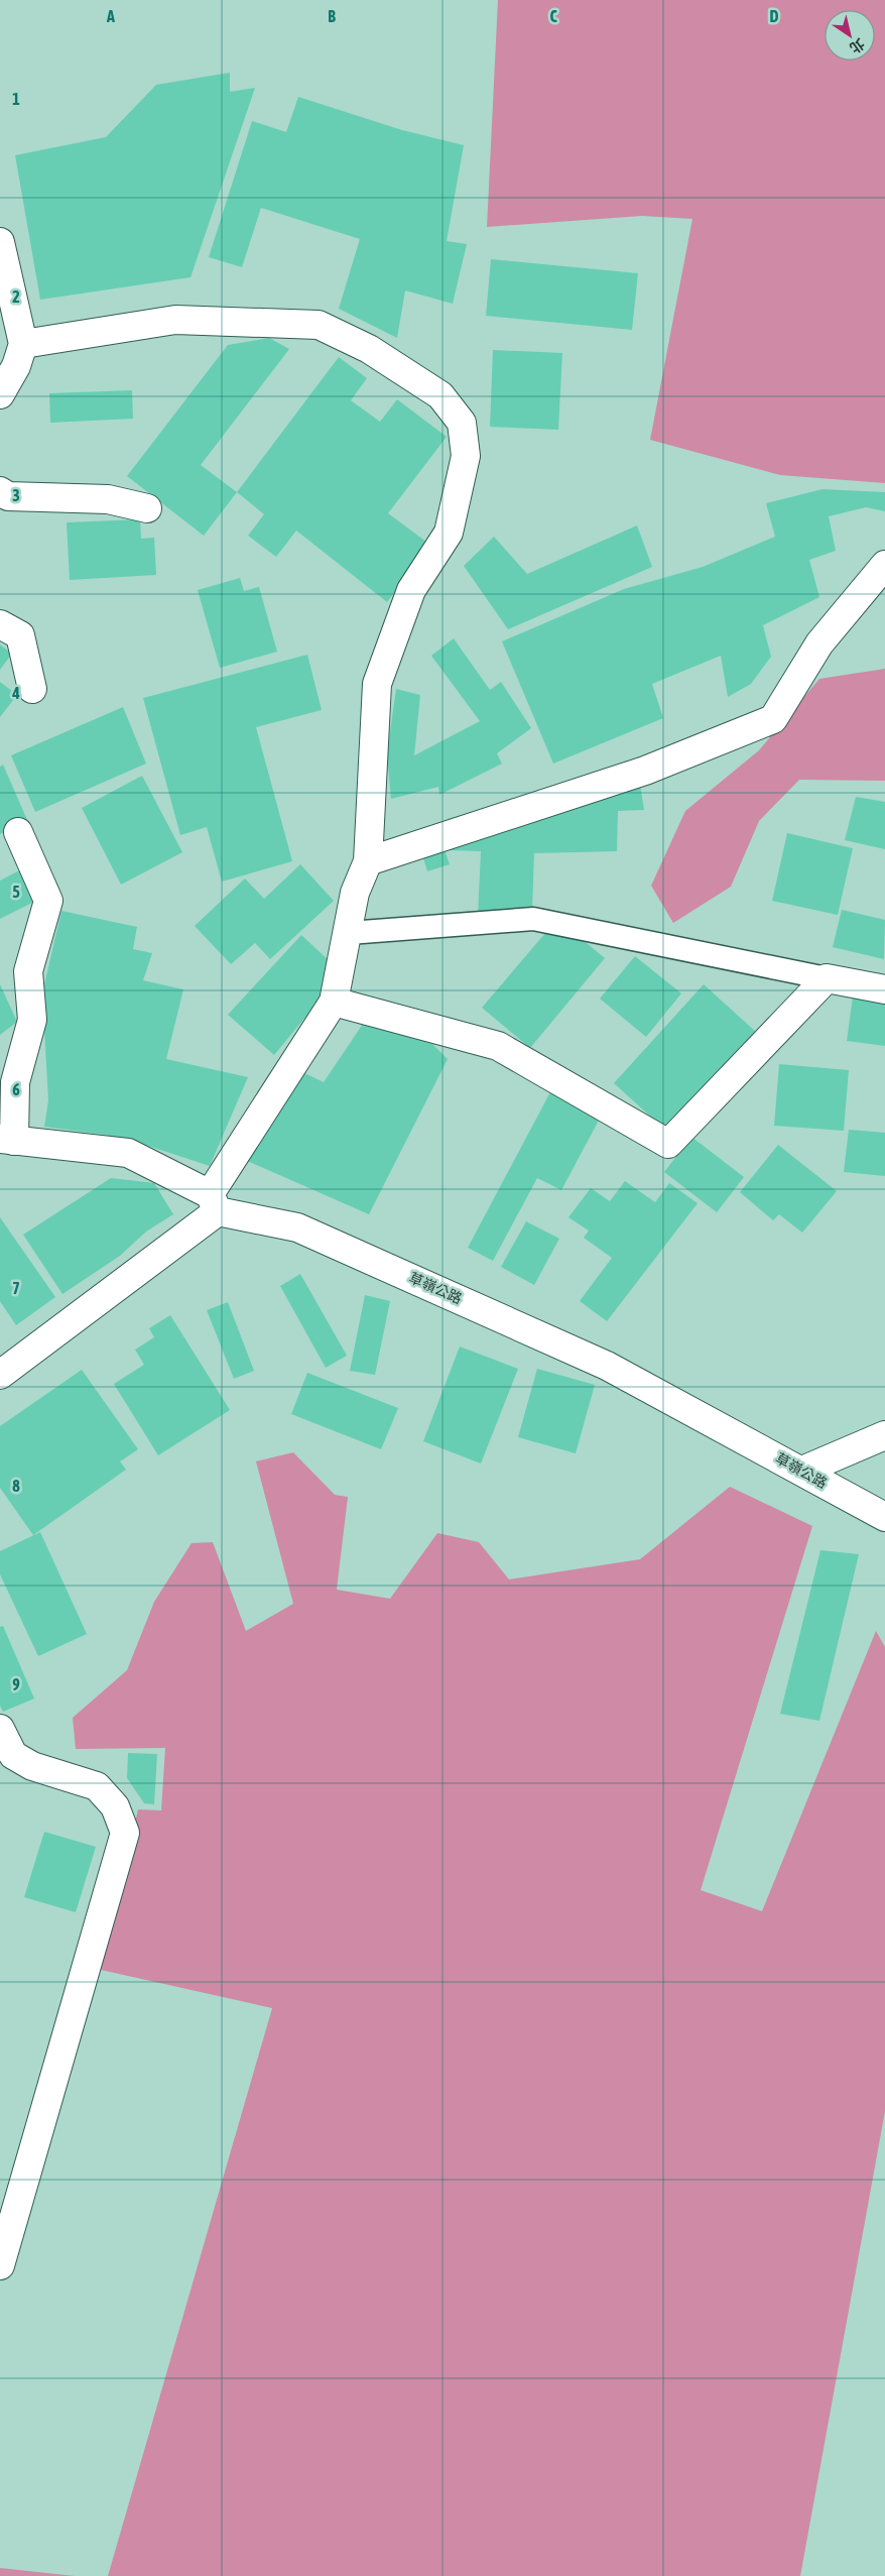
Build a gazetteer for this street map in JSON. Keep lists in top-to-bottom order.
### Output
{
  "streets": {
    "street": ["草嶺公路"]
  },
  "north": "bottom right",
  "grid": {
    "columns": [
      "A",
      "B",
      "C",
      "D"
    ],
    "rows": [
      "1",
      "2",
      "3",
      "4",
      "5",
      "6",
      "7",
      "8",
      "9"
    ]
  }
}
